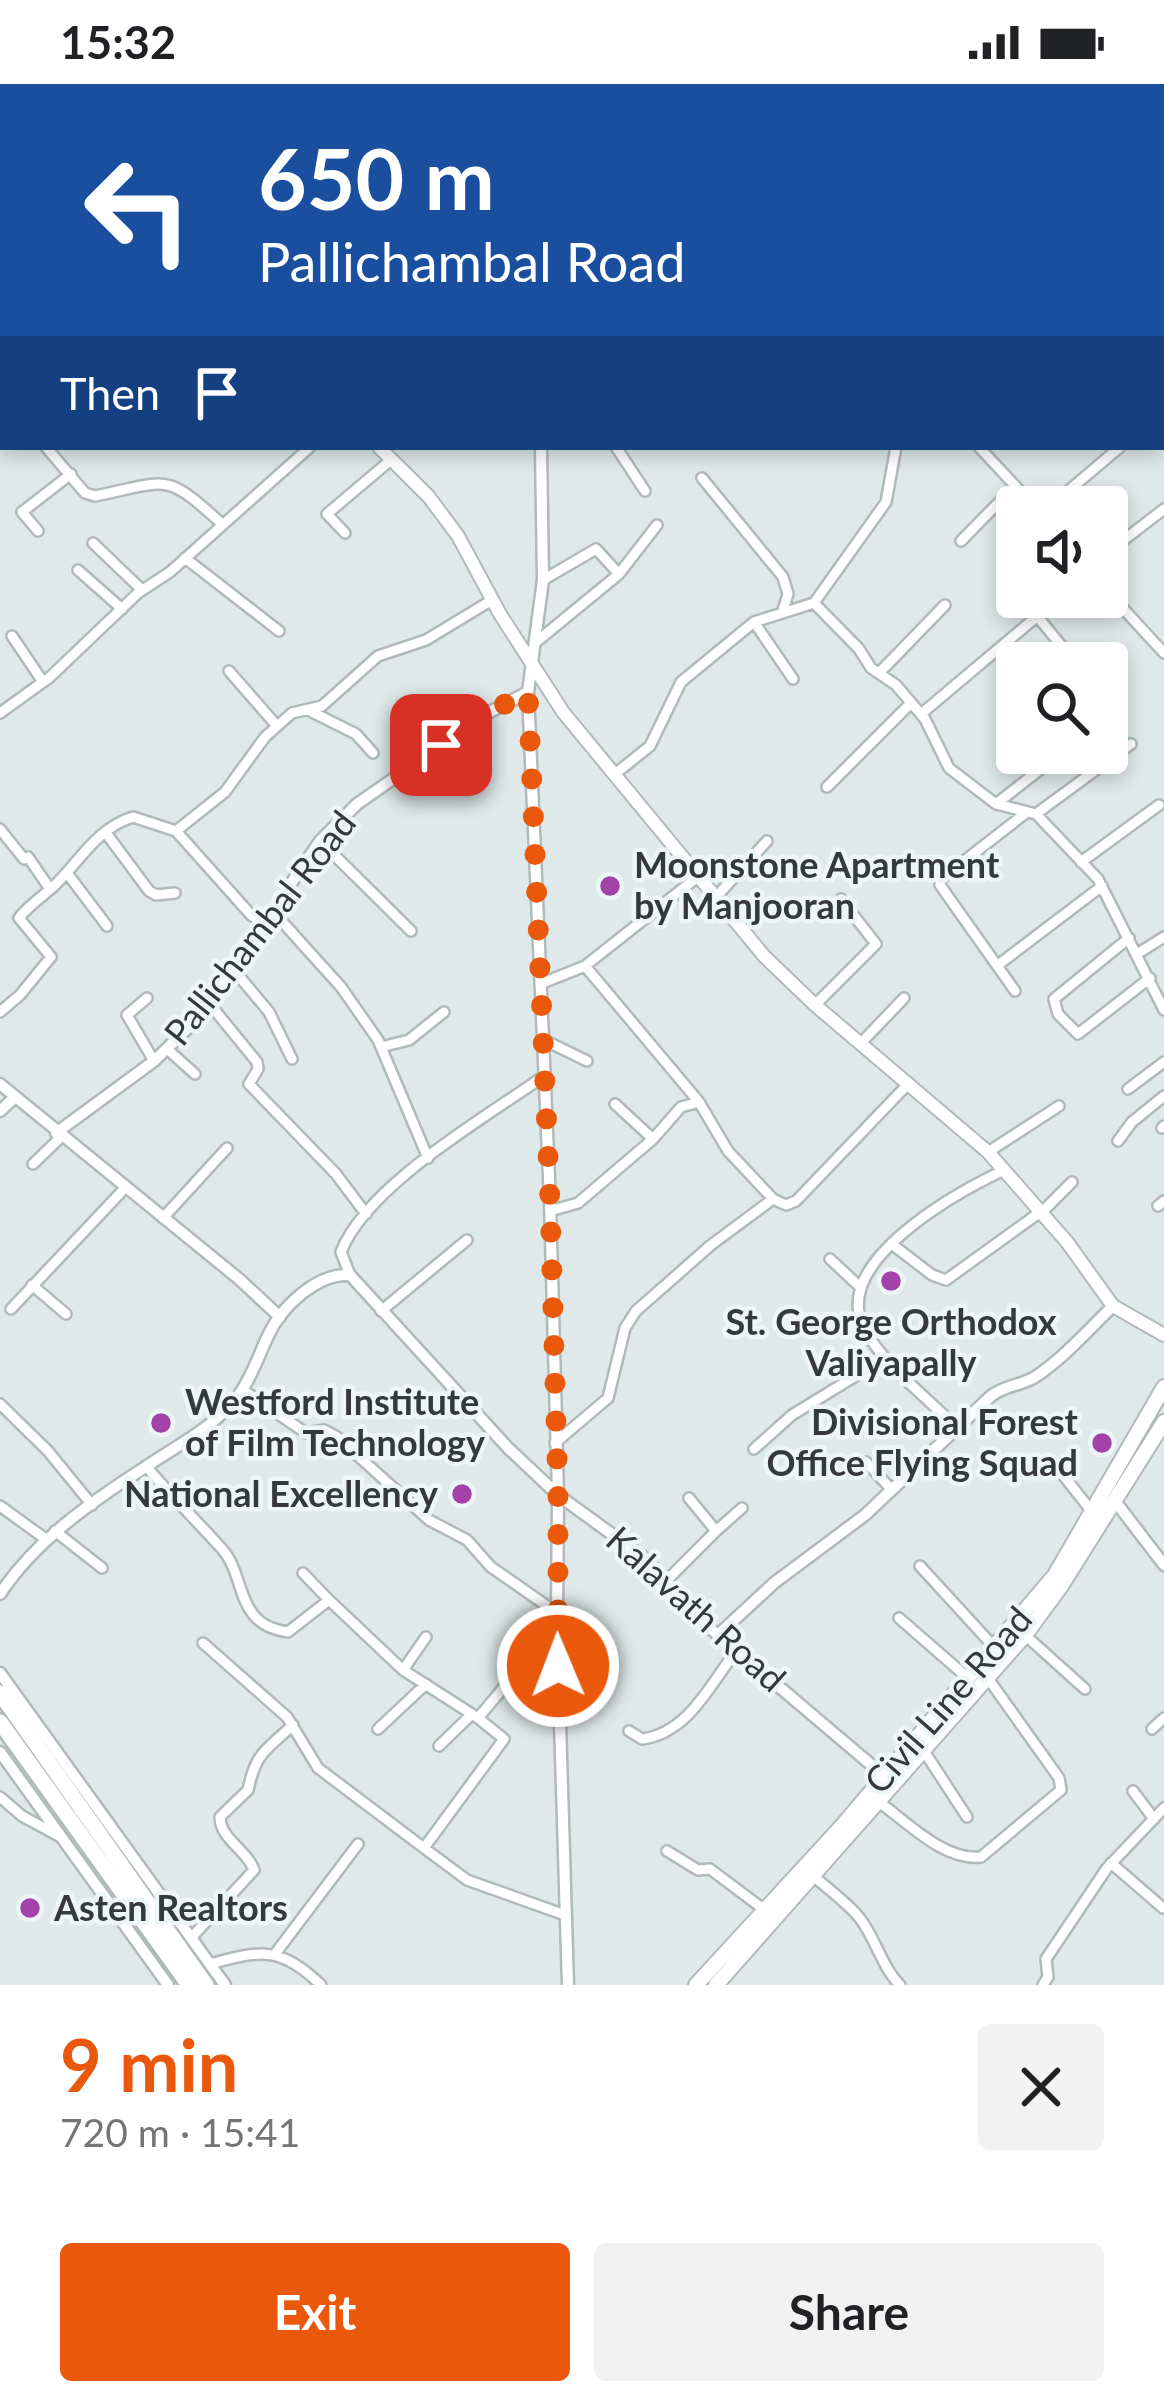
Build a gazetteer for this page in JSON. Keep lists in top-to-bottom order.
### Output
{
  "streets": {
    "main road": ["Civil Line Road"],
    "street": ["Pallichambal Road", "Kalavath Road"]
  },
  "crossings": [
    ["Kalavath Road", "Civil Line Road"]
  ],
  "places": [
    "Moonstone Apartment by Manjooran",
    "St. George Orthodox Valiyapally",
    "Westford Institute of Film Technology",
    "Divisional Forest Office Flying Squad",
    "National Excellency",
    "Asten Realtors"
  ],
  "page": {
    "status": "15:32",
    "turn": ["650 m", "Pallichambal Road"],
    "then": "Then",
    "heading": ["9 min", "720 m · 15:41"],
    "buttons": ["Exit", "Share"]
  }
}
